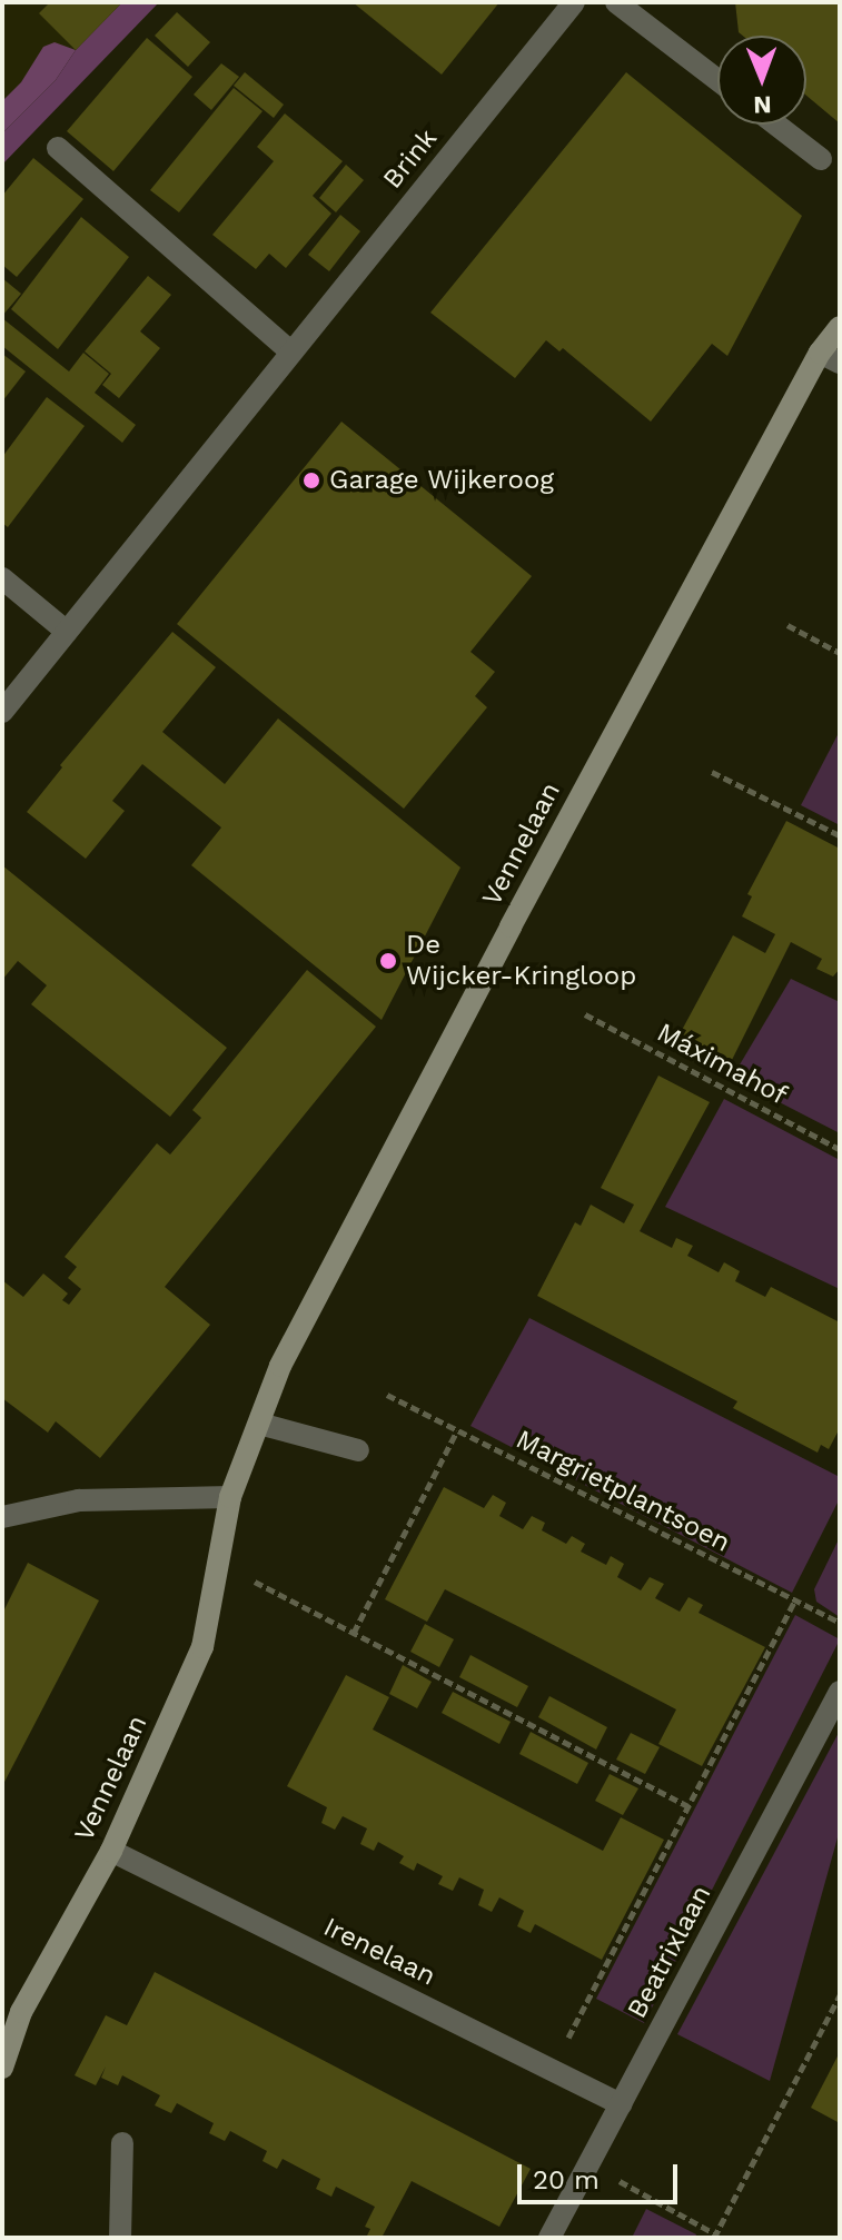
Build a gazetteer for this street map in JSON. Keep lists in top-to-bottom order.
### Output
{
  "streets": {
    "street": [
      "Brink",
      "Vennelaan",
      "Irenelaan",
      "Beatrixlaan"
    ],
    "path": ["Máximahof", "Margrietplantsoen"]
  },
  "crossings": [
    ["Vennelaan", "Irenelaan"],
    ["Irenelaan", "Beatrixlaan"]
  ],
  "places": ["Garage Wijkeroog", "De Wijcker-Kringloop"],
  "scale_bar": "20 m",
  "north": "bottom"
}
